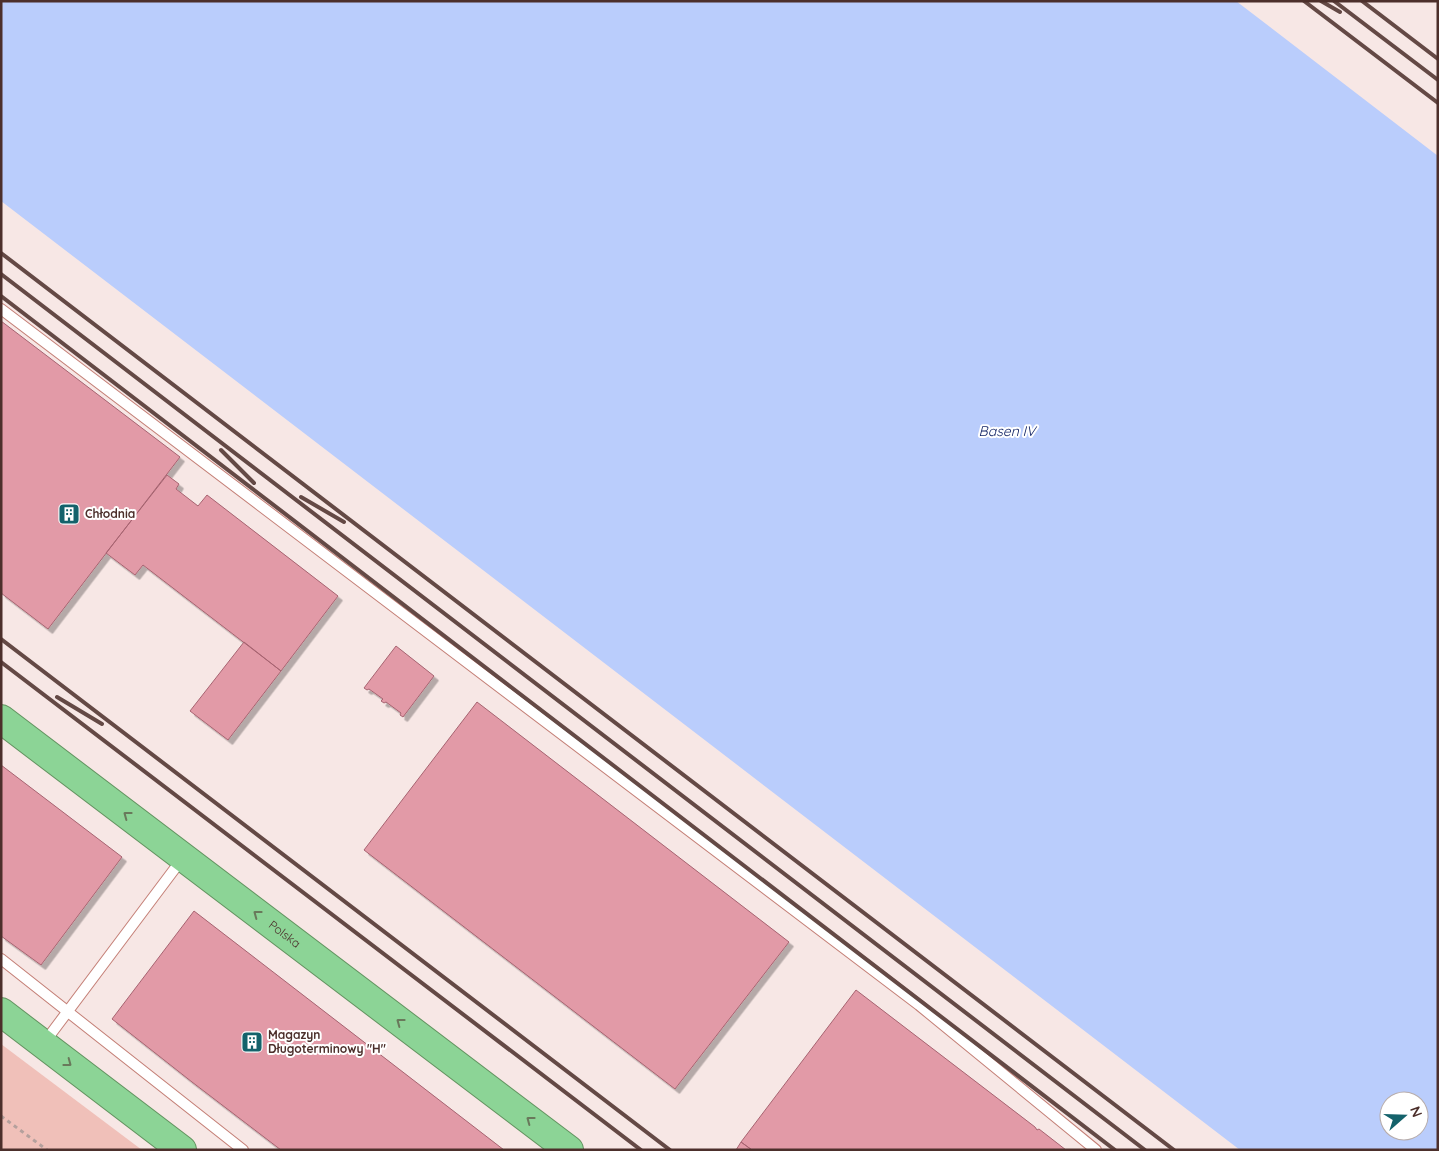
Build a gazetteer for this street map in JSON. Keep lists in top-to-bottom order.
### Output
{
  "streets": {
    "highway": ["Polska"]
  },
  "water": ["Basen IV"],
  "places": {
    "building": ["Chłodnia", "Magazyn Długoterminowy \"H\""]
  },
  "north": "right"
}
